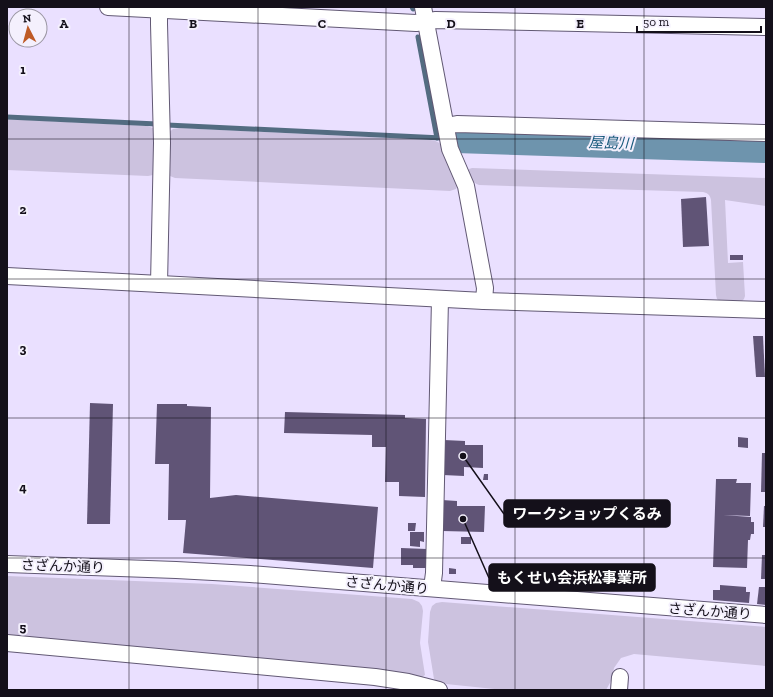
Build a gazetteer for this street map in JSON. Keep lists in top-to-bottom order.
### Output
{
  "streets": {
    "street": ["さざんか通り"]
  },
  "water": ["屋島川"],
  "places": ["ワークショップくるみ", "もくせい会浜松事業所"],
  "scale_bar": "50 m",
  "north": "top",
  "grid": {
    "columns": [
      "A",
      "B",
      "C",
      "D",
      "E"
    ],
    "rows": [
      "1",
      "2",
      "3",
      "4",
      "5"
    ]
  }
}
